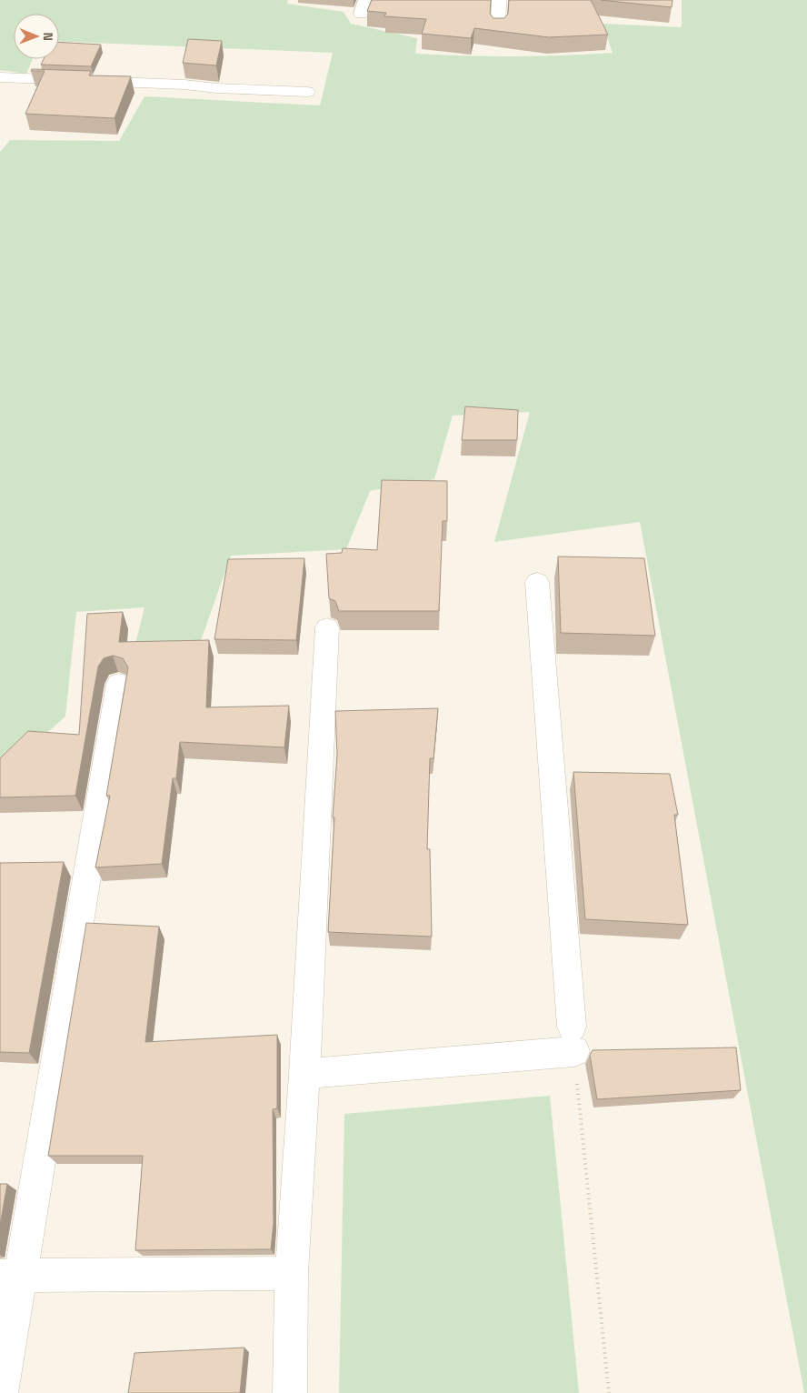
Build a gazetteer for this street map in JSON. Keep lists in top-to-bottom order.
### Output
{
  "north": "right"
}
